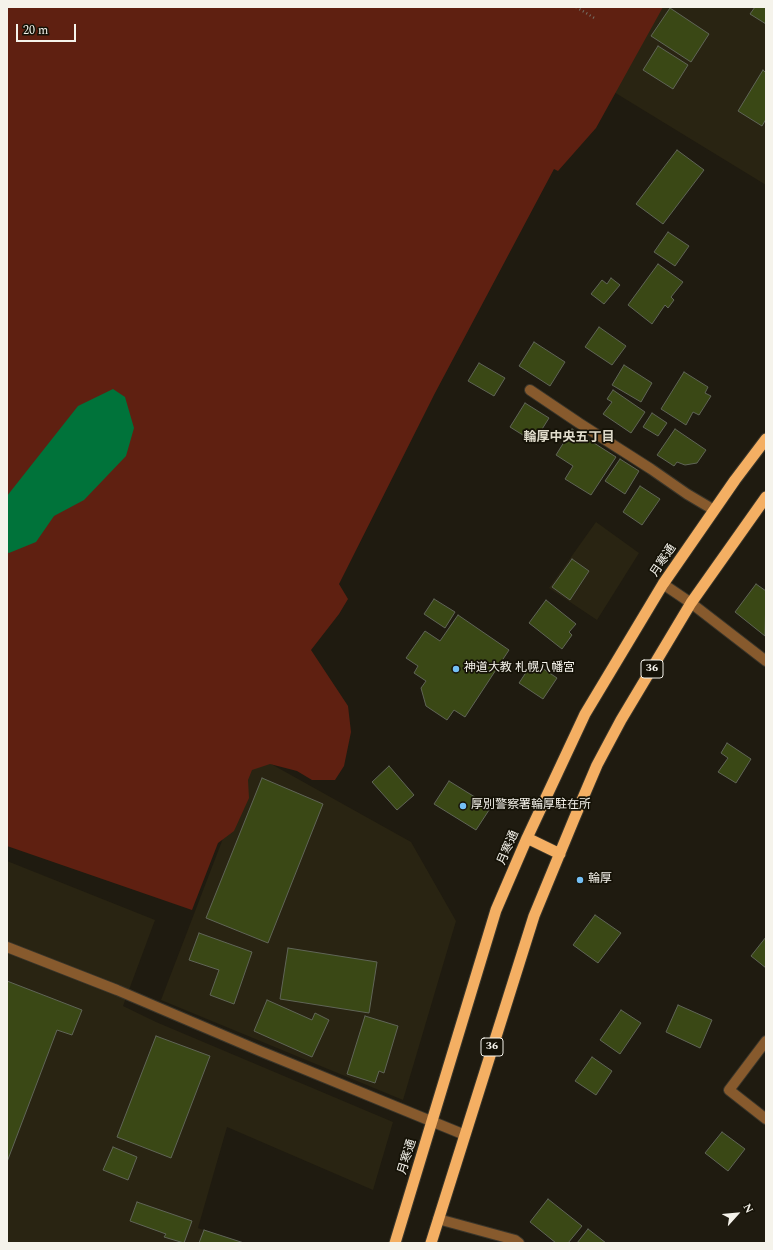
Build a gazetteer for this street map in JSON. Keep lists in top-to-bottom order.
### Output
{
  "streets": {
    "highway": ["月寒通", "36"]
  },
  "districts": ["輪厚中央五丁目"],
  "places": ["神道大教 札幌八幡宮", "厚別警察署輪厚駐在所", "輪厚"],
  "scale_bar": "20 m",
  "north": "top right"
}
